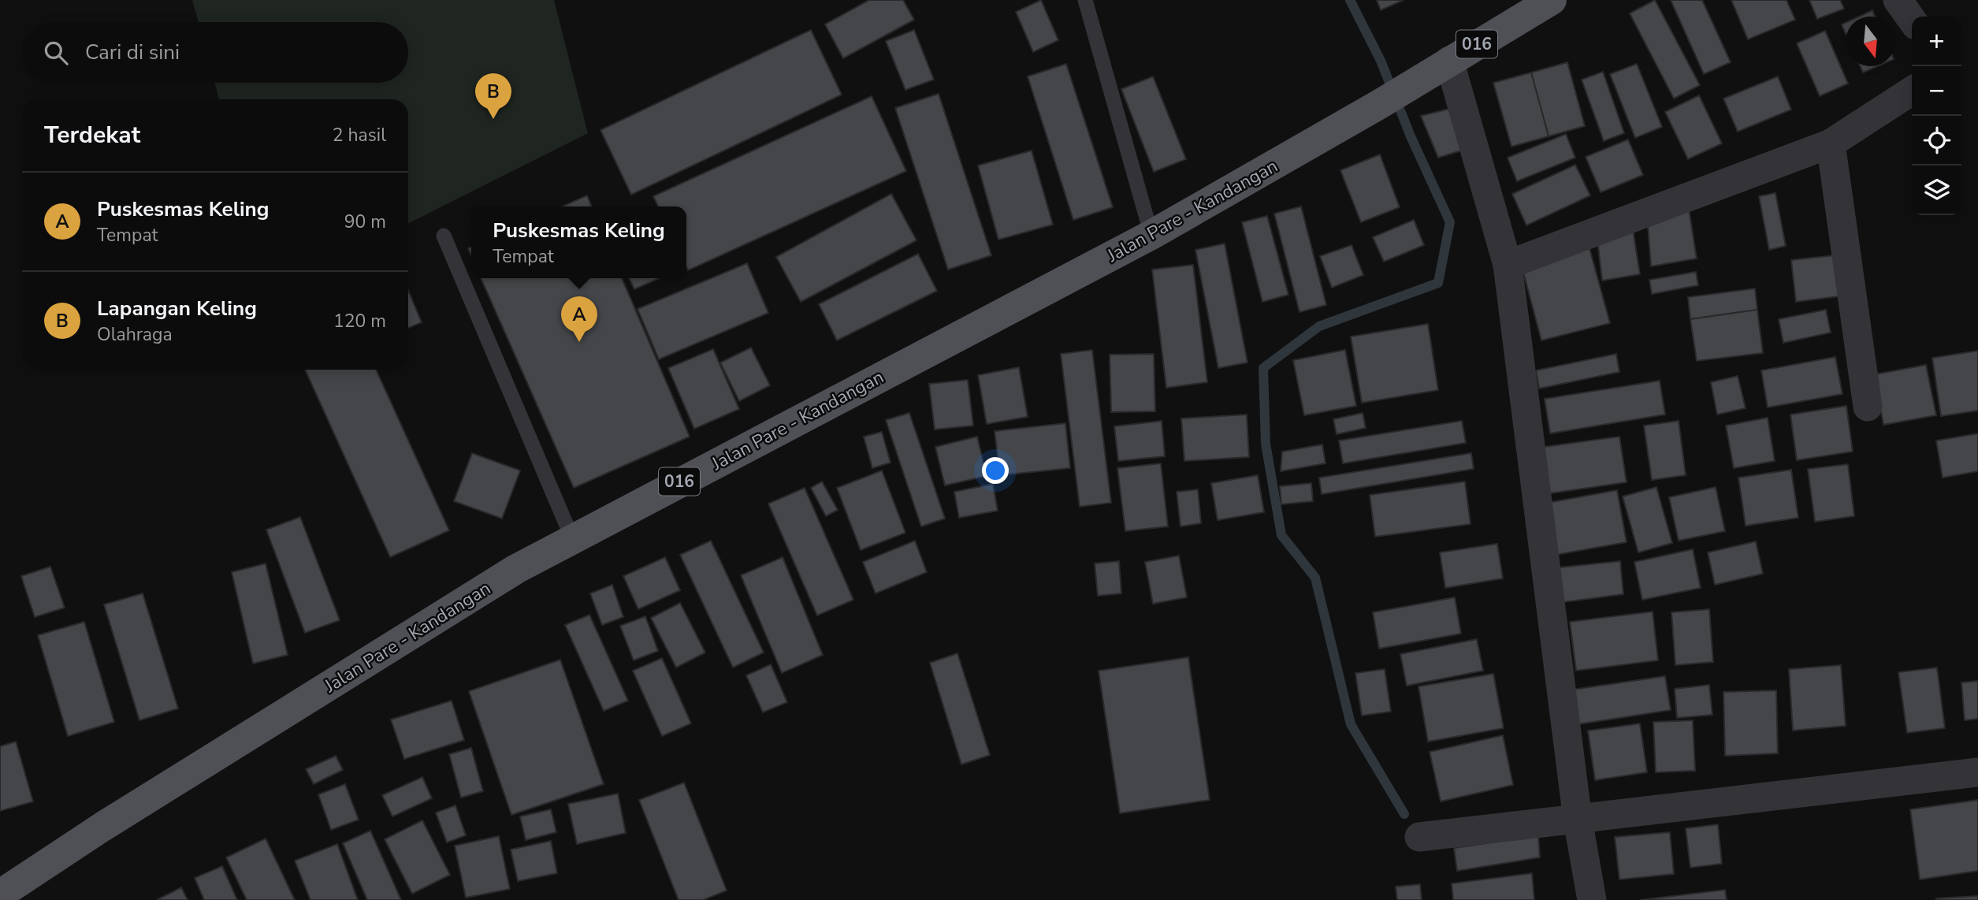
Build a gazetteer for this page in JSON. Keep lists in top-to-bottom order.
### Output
{
  "streets": {
    "main road": ["016", "Jalan Pare - Kandangan"]
  },
  "north": "bottom",
  "page": {
    "map_buttons": ["+", "−"],
    "search": "Cari di sini",
    "pins": ["B", "A"],
    "heading": ["Terdekat", "2 hasil"],
    "list": [
      {
        "mark": "A",
        "name": "Puskesmas Keling",
        "note": "Tempat",
        "value": "90 m"
      },
      {
        "mark": "B",
        "name": "Lapangan Keling",
        "note": "Olahraga",
        "value": "120 m"
      }
    ],
    "popup": ["Puskesmas Keling", "Tempat"]
  }
}
